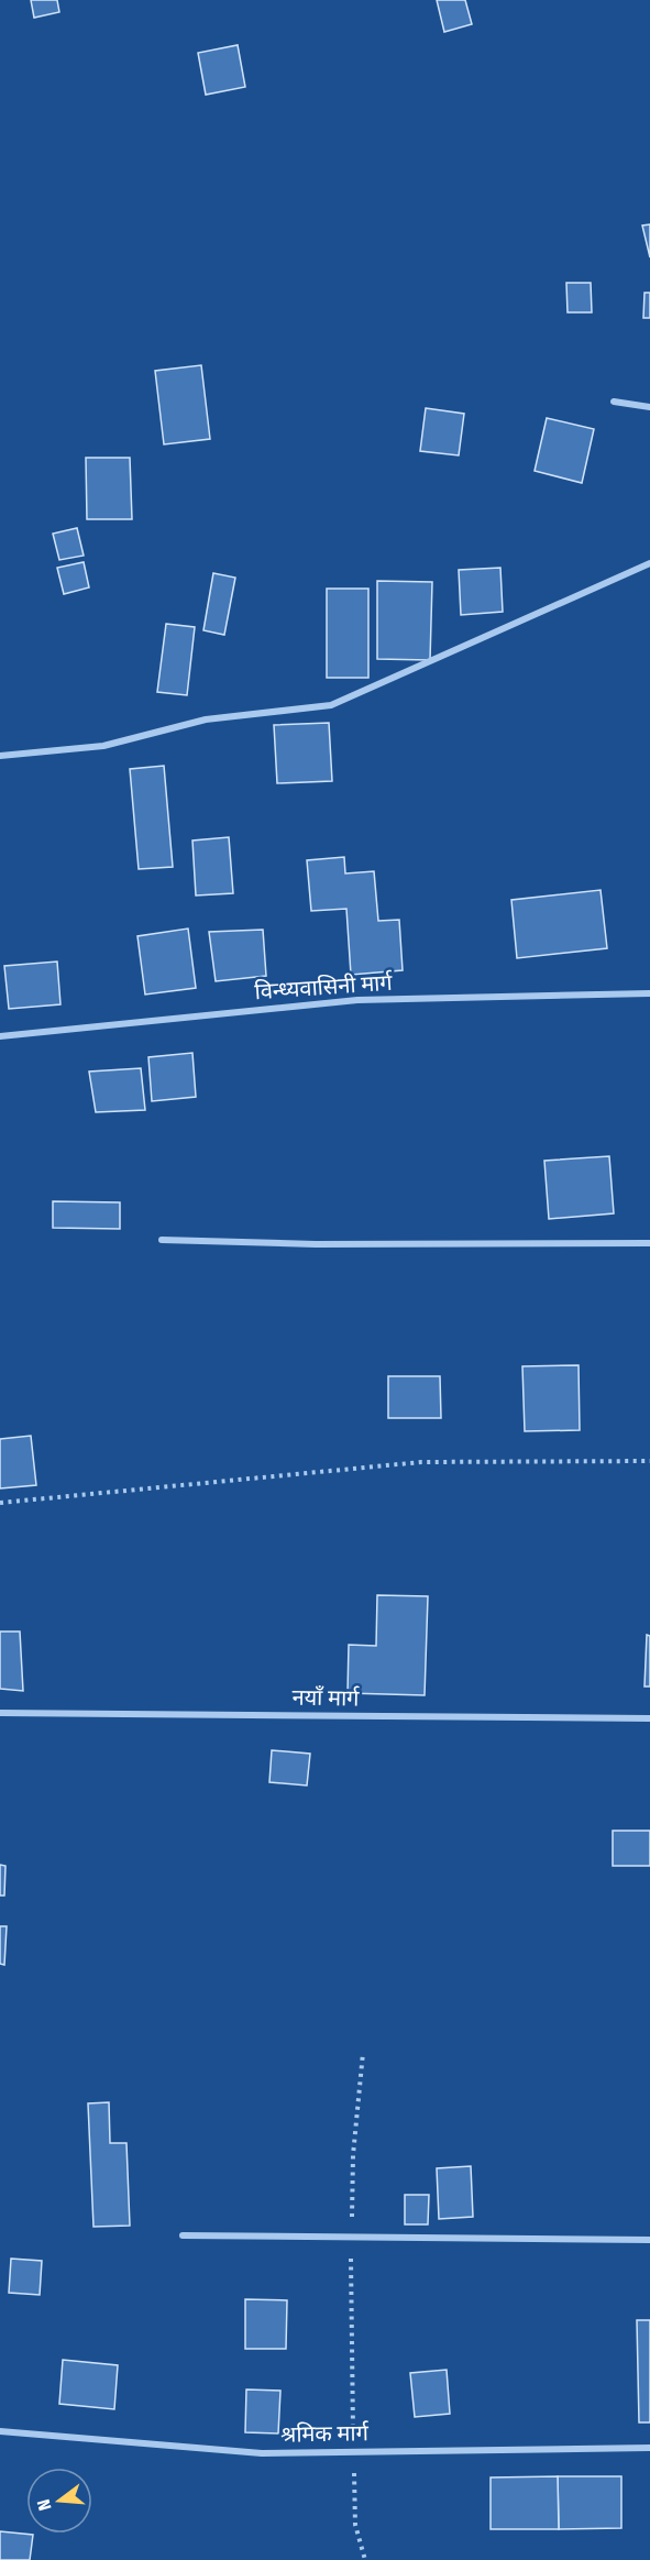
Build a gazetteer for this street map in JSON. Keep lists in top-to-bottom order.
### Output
{
  "streets": {
    "street": ["विन्ध्यवासिनी मार्ग", "नयाँ मार्ग", "श्रमिक मार्ग"]
  },
  "north": "left"
}
